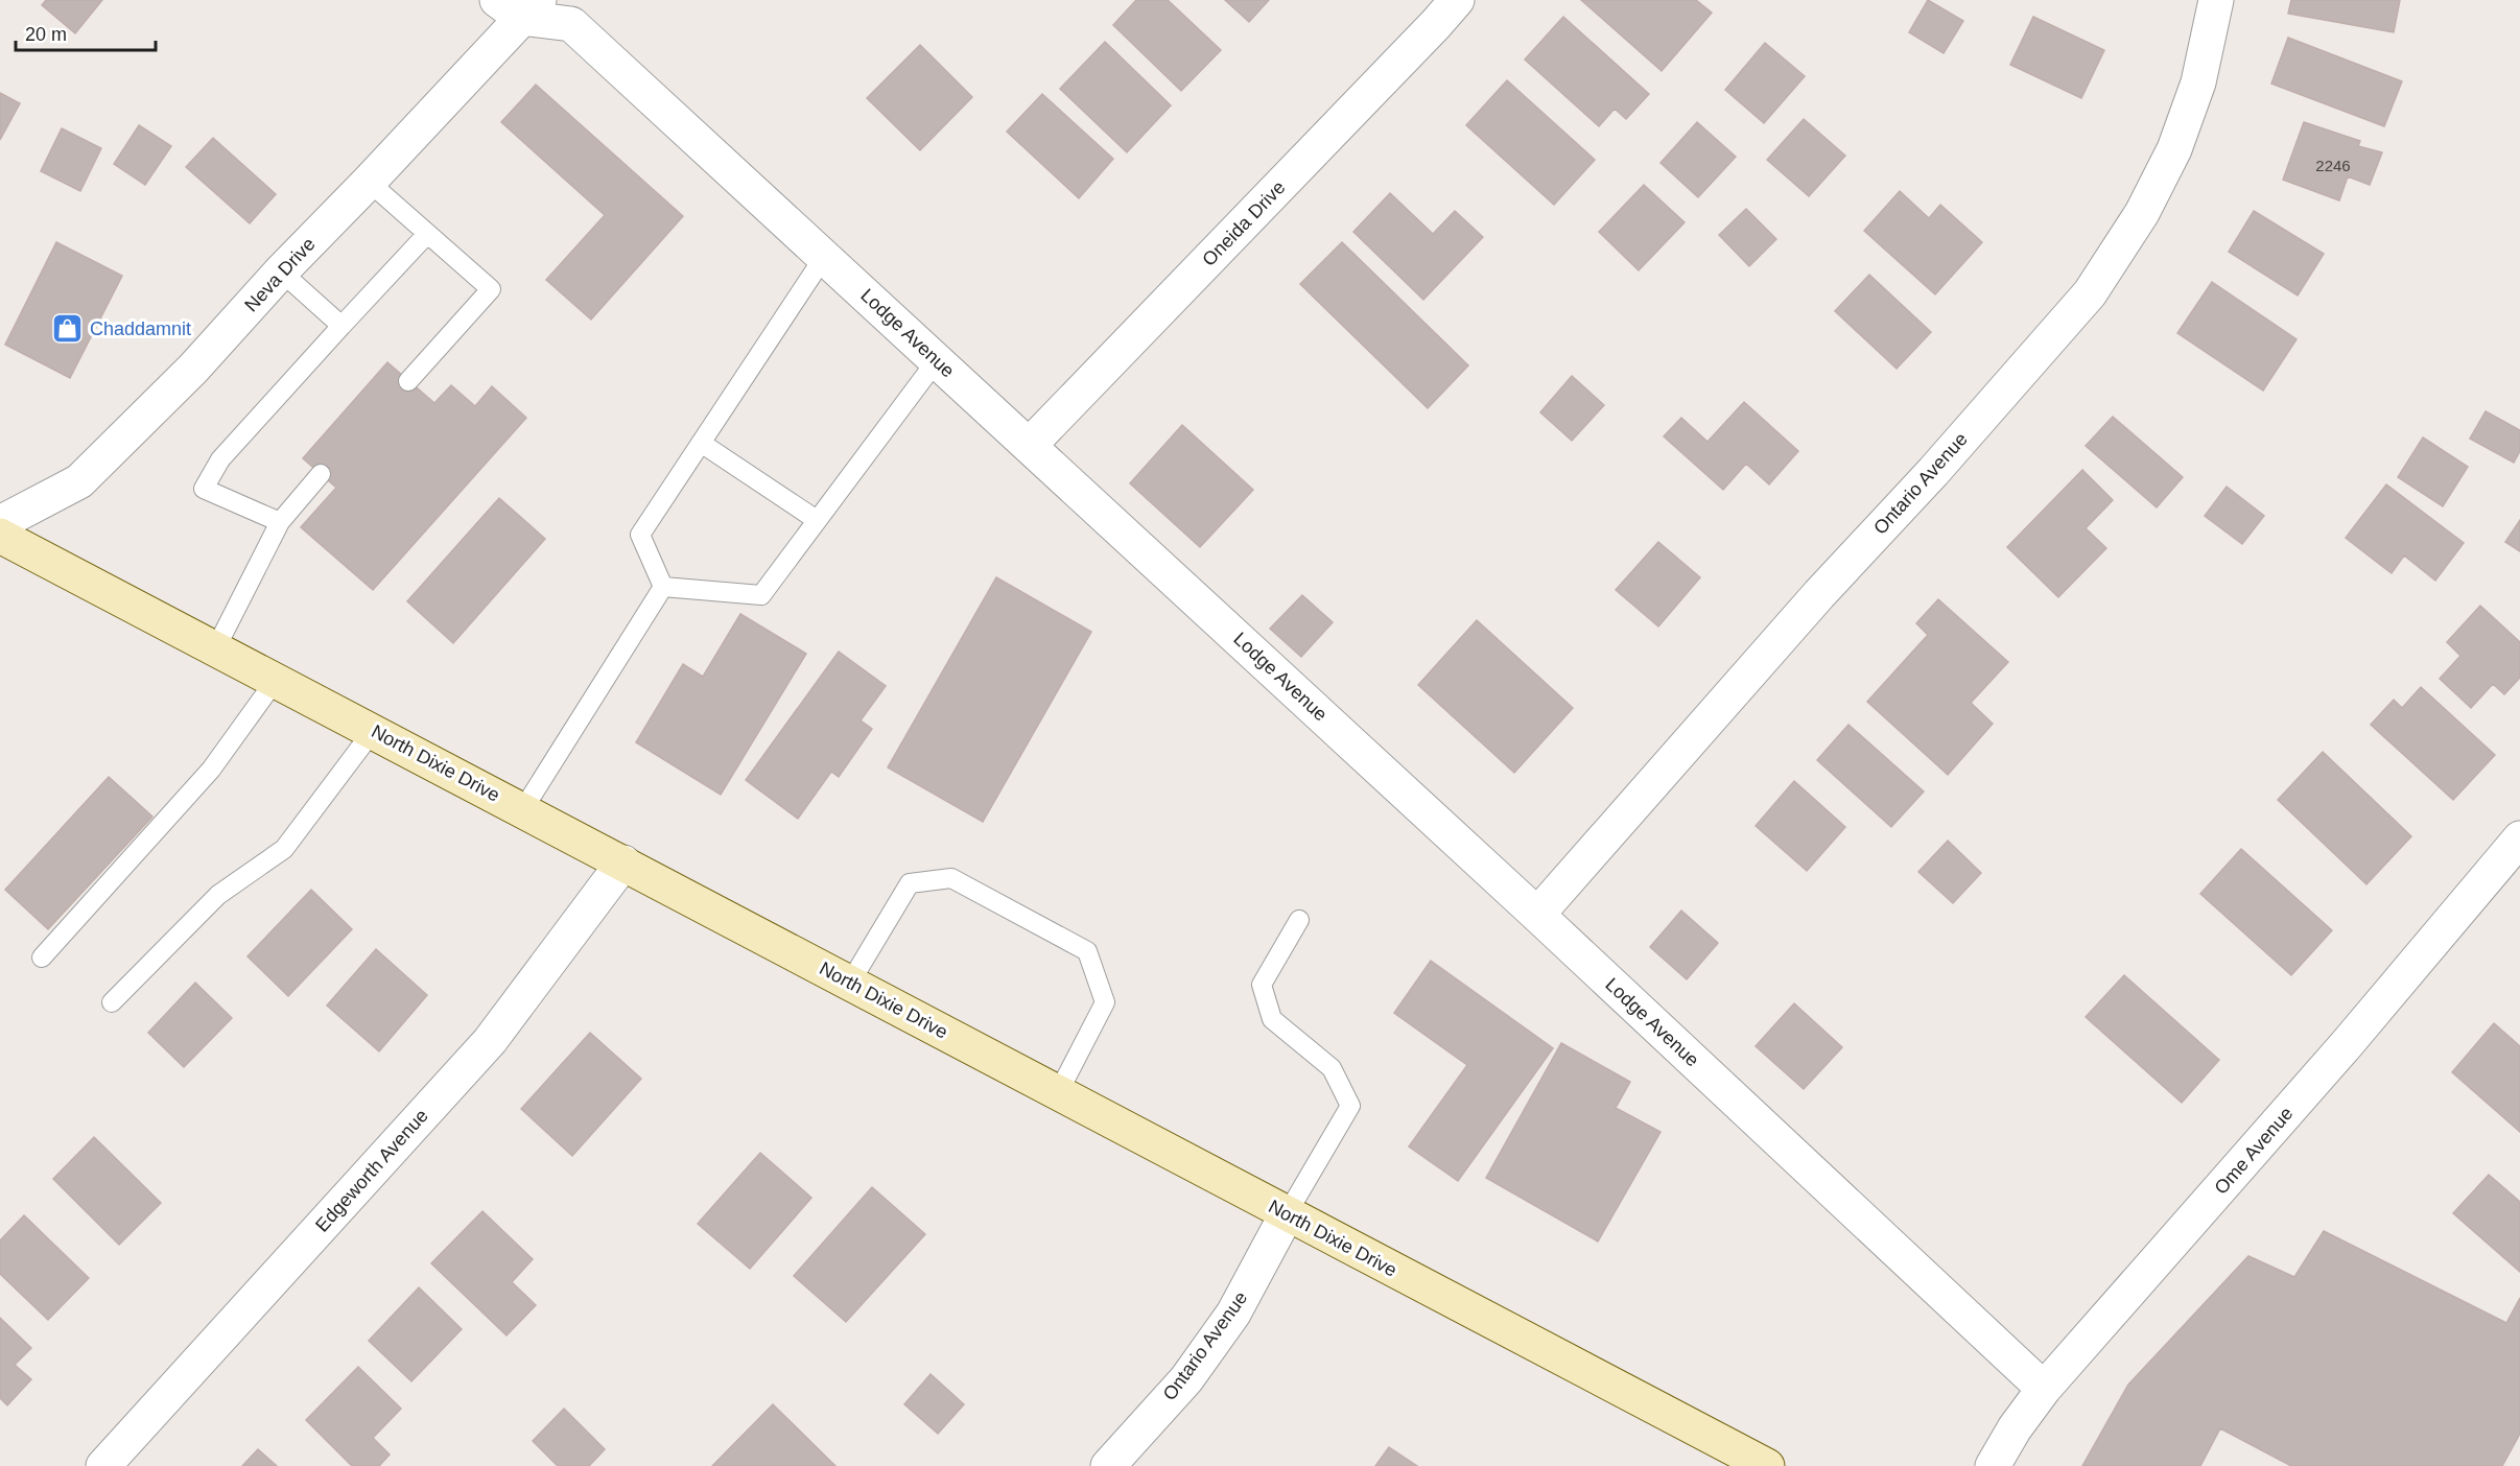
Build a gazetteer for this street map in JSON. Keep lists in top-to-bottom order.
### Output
{
  "streets": {
    "main road": ["North Dixie Drive"],
    "street": [
      "Oneida Drive",
      "Neva Drive",
      "Lodge Avenue",
      "Ontario Avenue",
      "Ome Avenue",
      "Edgeworth Avenue"
    ]
  },
  "crossings": [
    ["Oneida Drive", "Lodge Avenue"],
    ["Neva Drive", "Lodge Avenue"],
    ["Lodge Avenue", "Ontario Avenue"],
    ["Lodge Avenue", "Ome Avenue"],
    ["Ontario Avenue", "North Dixie Drive"],
    ["North Dixie Drive", "Edgeworth Avenue"]
  ],
  "places": {
    "shop": ["Chaddamnit"]
  },
  "house_numbers": ["2246"],
  "scale_bar": "20 m"
}
